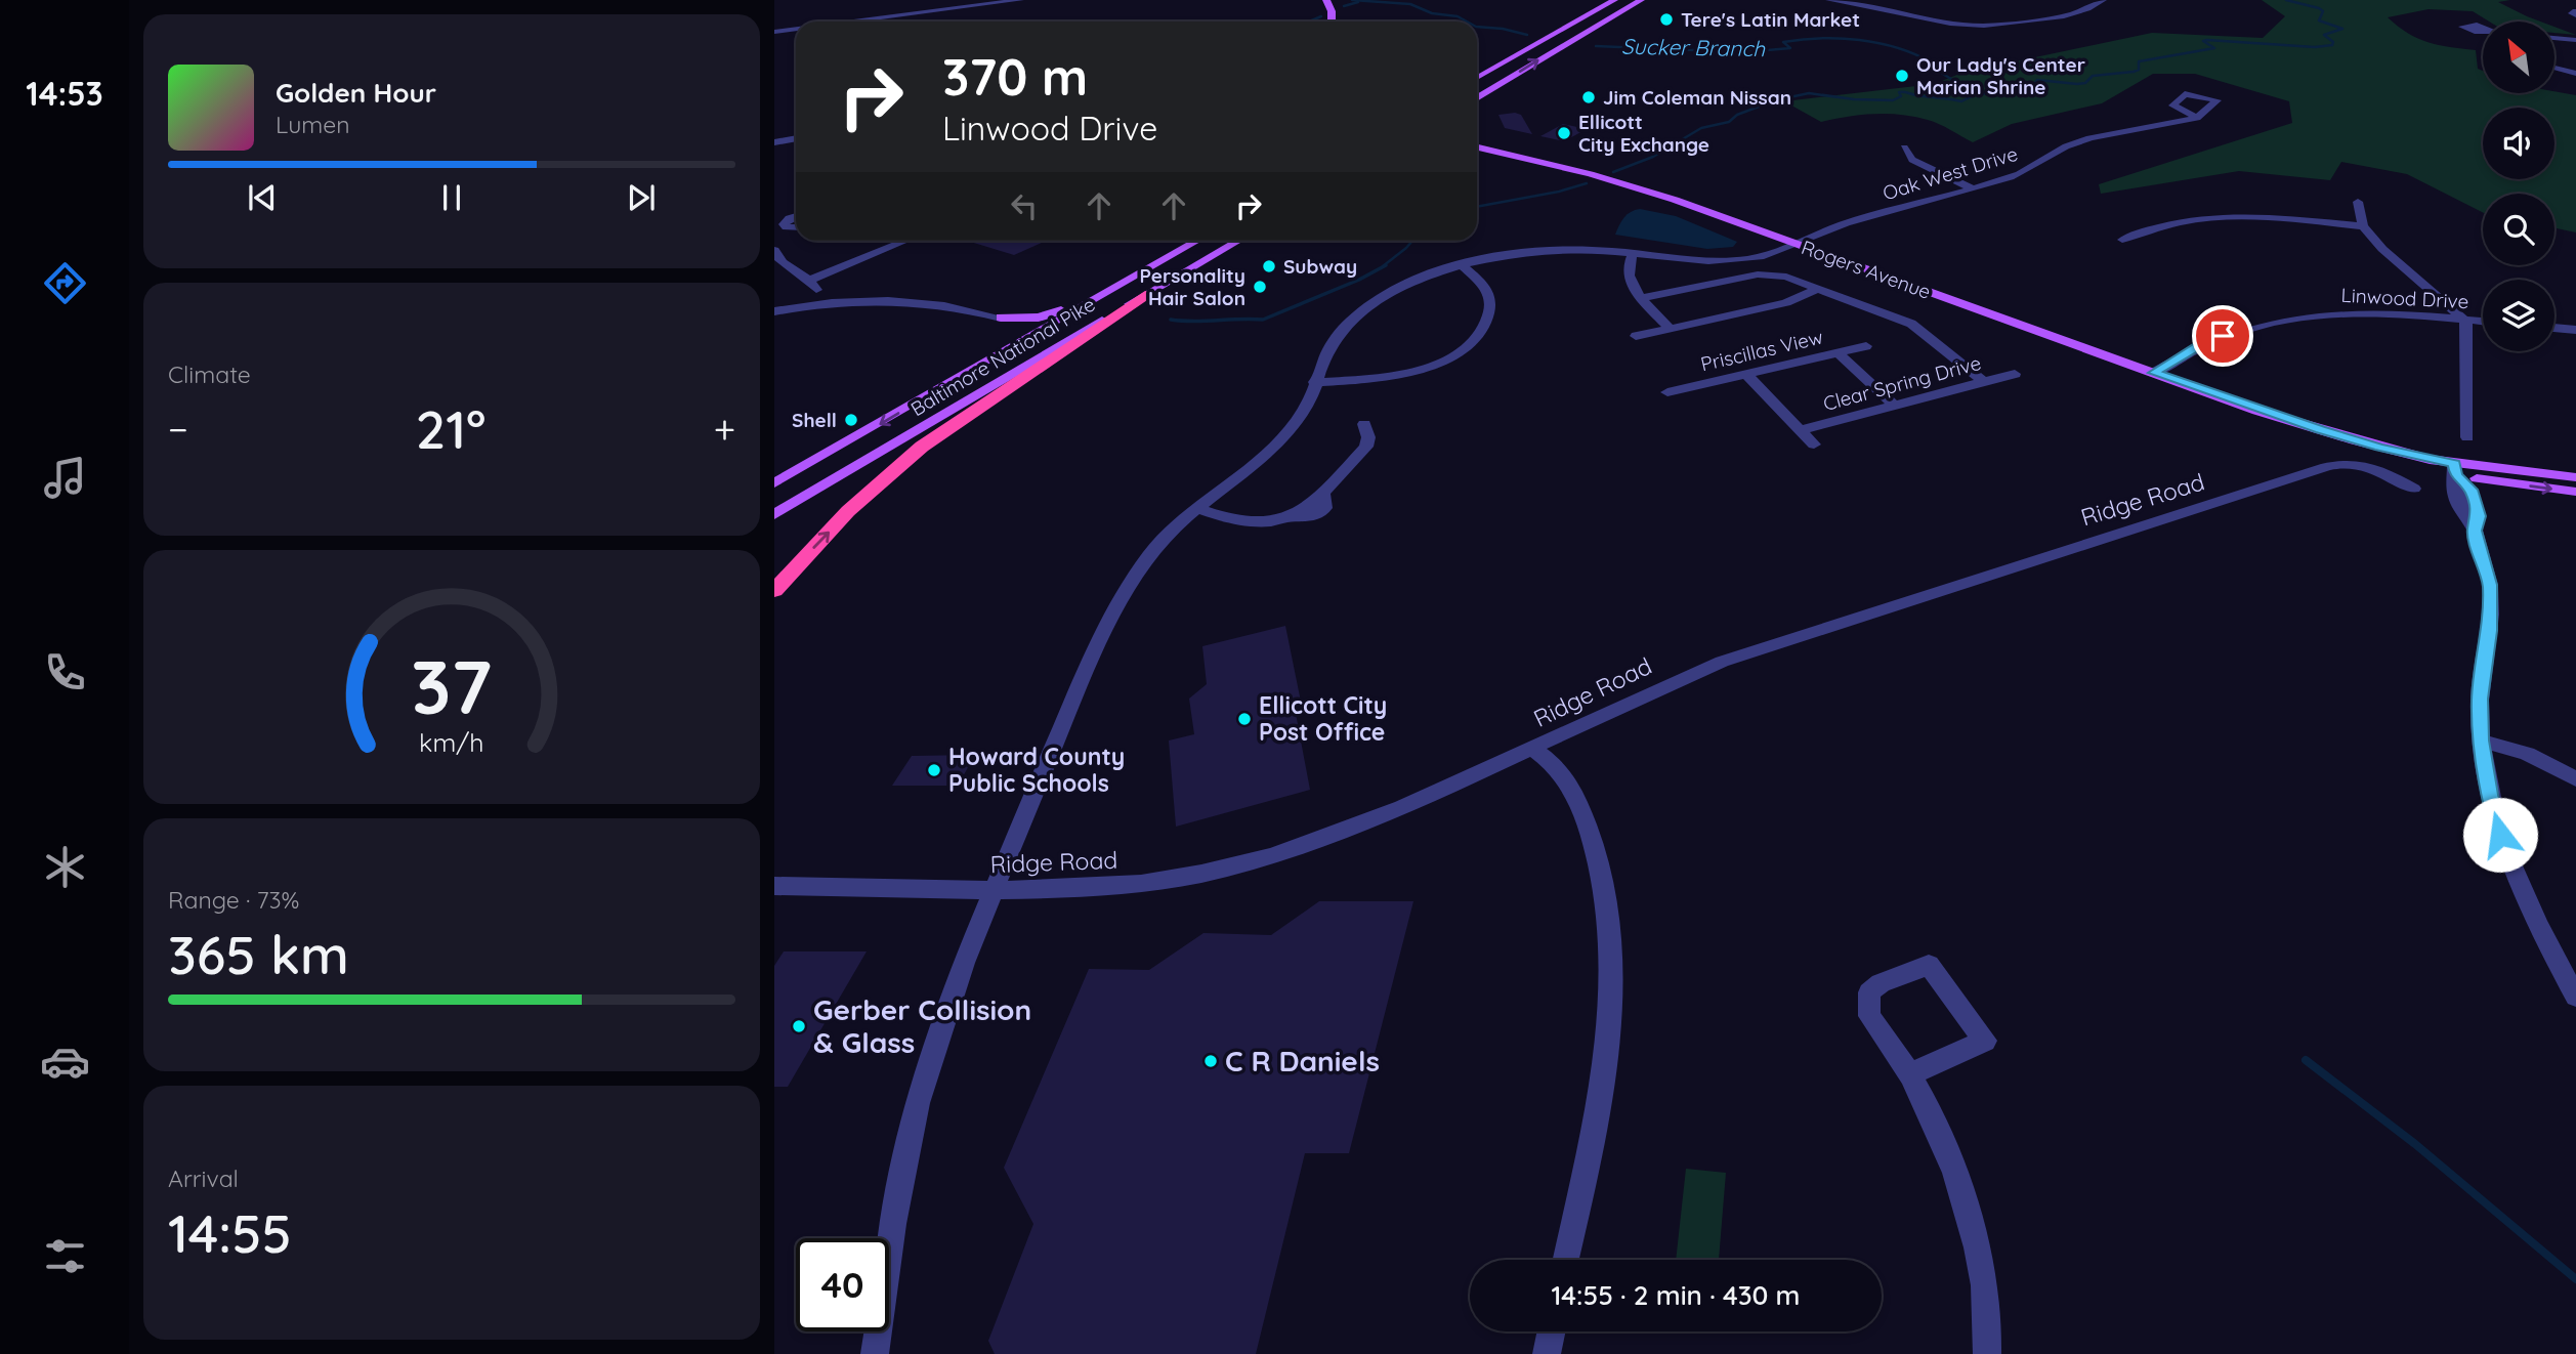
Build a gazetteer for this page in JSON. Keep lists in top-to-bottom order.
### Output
{
  "streets": {
    "main road": ["Rogers Avenue", "Baltimore National Pike"],
    "street": [
      "Oak West Drive",
      "Linwood Drive",
      "Priscillas View",
      "Clear Spring Drive",
      "Ridge Road"
    ]
  },
  "crossings": [
    ["Oak West Drive", "Rogers Avenue"],
    ["Oak West Drive", "Ridge Road"],
    ["Rogers Avenue", "Linwood Drive"]
  ],
  "water": ["Sucker Branch"],
  "places": [
    "Tere's Latin Market",
    "Our Lady's Center Marian Shrine",
    "Jim Coleman Nissan",
    "Ellicott City Exchange",
    "Subway",
    "Personality Hair Salon",
    "Shell",
    "Ellicott City Post Office",
    "Howard County Public Schools",
    "Gerber Collision & Glass",
    "C R Daniels"
  ],
  "north": "top left",
  "page": {
    "tabs": "14:53",
    "turn": ["370 m", "Linwood Drive"],
    "song": ["Golden Hour", "Lumen"],
    "tile": [
      "Climate",
      ["Range · 73%", "365 km"],
      ["Arrival", "14:55"]
    ],
    "heat": ["−", "21°", "+"],
    "limit": "40",
    "trip": "14:55 · 2 min · 430 m",
    "gauge": ["37", "km/h"]
  }
}
